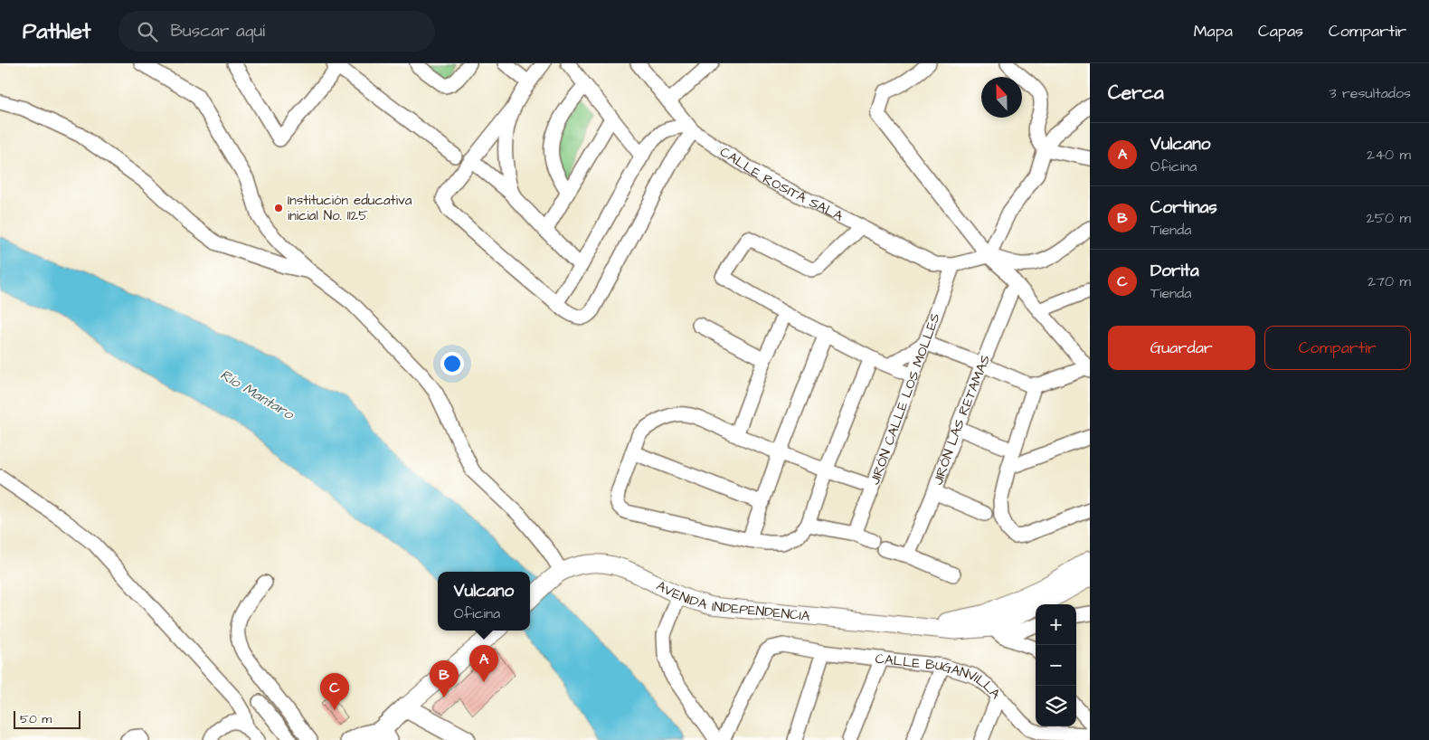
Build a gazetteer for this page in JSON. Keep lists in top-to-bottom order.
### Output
{
  "streets": {
    "main road": ["AVENIDA INDEPENDENCIA"],
    "street": [
      "CALLE ROSITA SALA",
      "JIRÓN CALLE LOS MOLLES",
      "JIRÓN LAS RETAMAS",
      "CALLE BUGANVILLA"
    ]
  },
  "crossings": [
    ["CALLE ROSITA SALA", "JIRÓN CALLE LOS MOLLES"]
  ],
  "water": ["Río Mantaro"],
  "places": ["Institución educativa inicial No. 1125"],
  "scale_bar": "50 m",
  "north": "top",
  "page": {
    "header": "Pathlet",
    "search": "Buscar aquí",
    "nav": ["Mapa", "Capas", "Compartir"],
    "heading": ["Cerca", "3 resultados"],
    "list": [
      {
        "mark": "A",
        "name": "Vulcano",
        "note": "Oficina",
        "value": "240 m"
      },
      {
        "mark": "B",
        "name": "Cortinas",
        "note": "Tienda",
        "value": "250 m"
      },
      {
        "mark": "C",
        "name": "Dorita",
        "note": "Tienda",
        "value": "270 m"
      }
    ],
    "buttons": ["Guardar", "Compartir"],
    "popup": ["Vulcano", "Oficina"],
    "map_buttons": ["+", "−"],
    "pins": ["A", "B", "C"],
    "scale": "50 m"
  }
}
